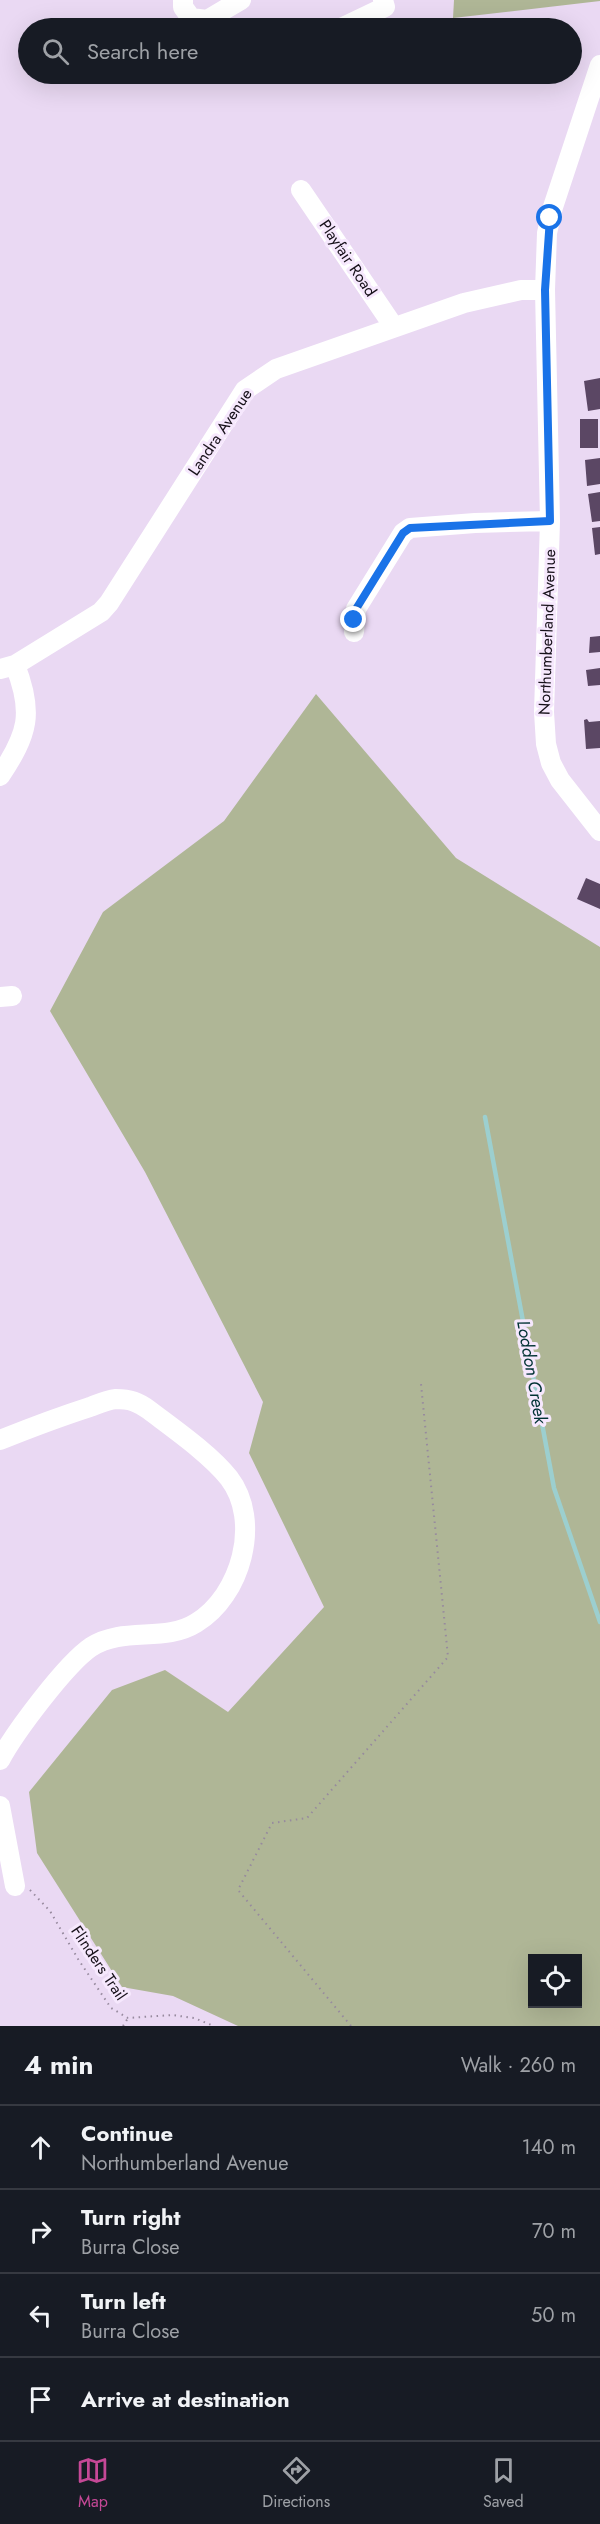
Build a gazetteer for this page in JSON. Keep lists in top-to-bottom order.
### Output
{
  "streets": {
    "street": ["Playfair Road", "Landra Avenue", "Northumberland Avenue"],
    "path": ["Flinders Trail"]
  },
  "crossings": [
    ["Playfair Road", "Landra Avenue"],
    ["Landra Avenue", "Northumberland Avenue"]
  ],
  "water": ["Loddon Creek"],
  "page": {
    "search": "Search here",
    "heading": ["4 min", "Walk · 260 m"],
    "list": [
      ["Continue", "Northumberland Avenue", "140 m"],
      ["Turn right", "Burra Close", "70 m"],
      ["Turn left", "Burra Close", "50 m"],
      "Arrive at destination"
    ],
    "nav": ["Map", "Directions", "Saved"]
  }
}
